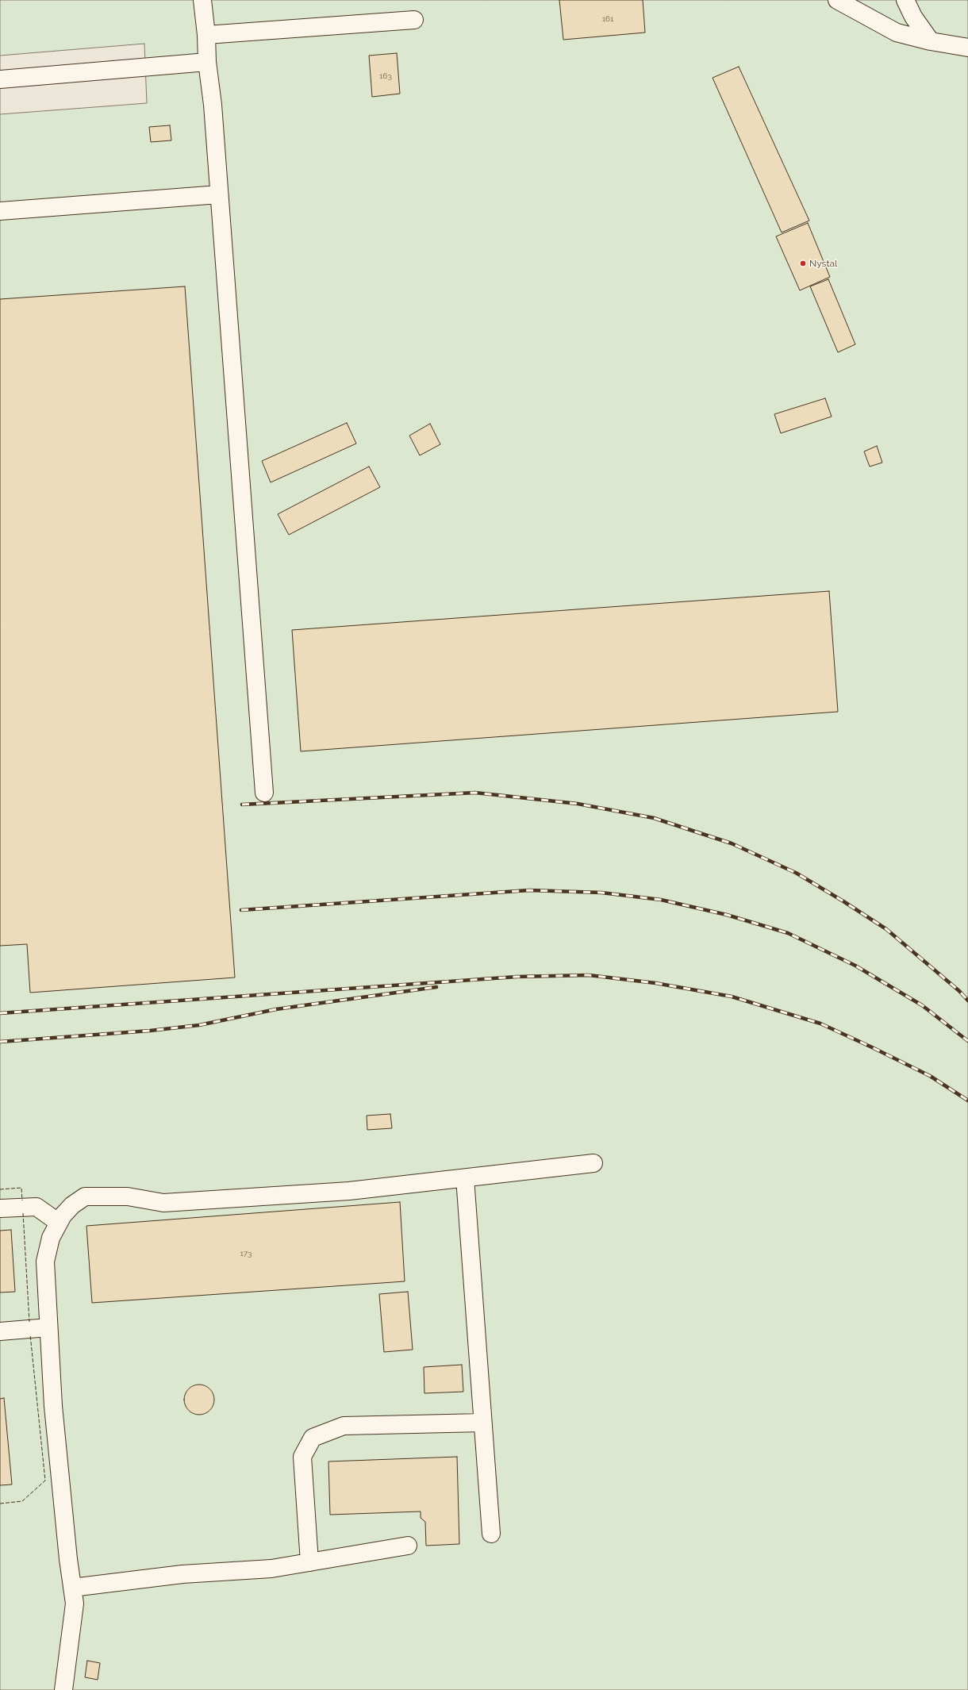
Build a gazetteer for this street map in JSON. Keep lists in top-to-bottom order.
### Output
{
  "places": ["Nystal"],
  "house_numbers": ["161", "163", "173"]
}
